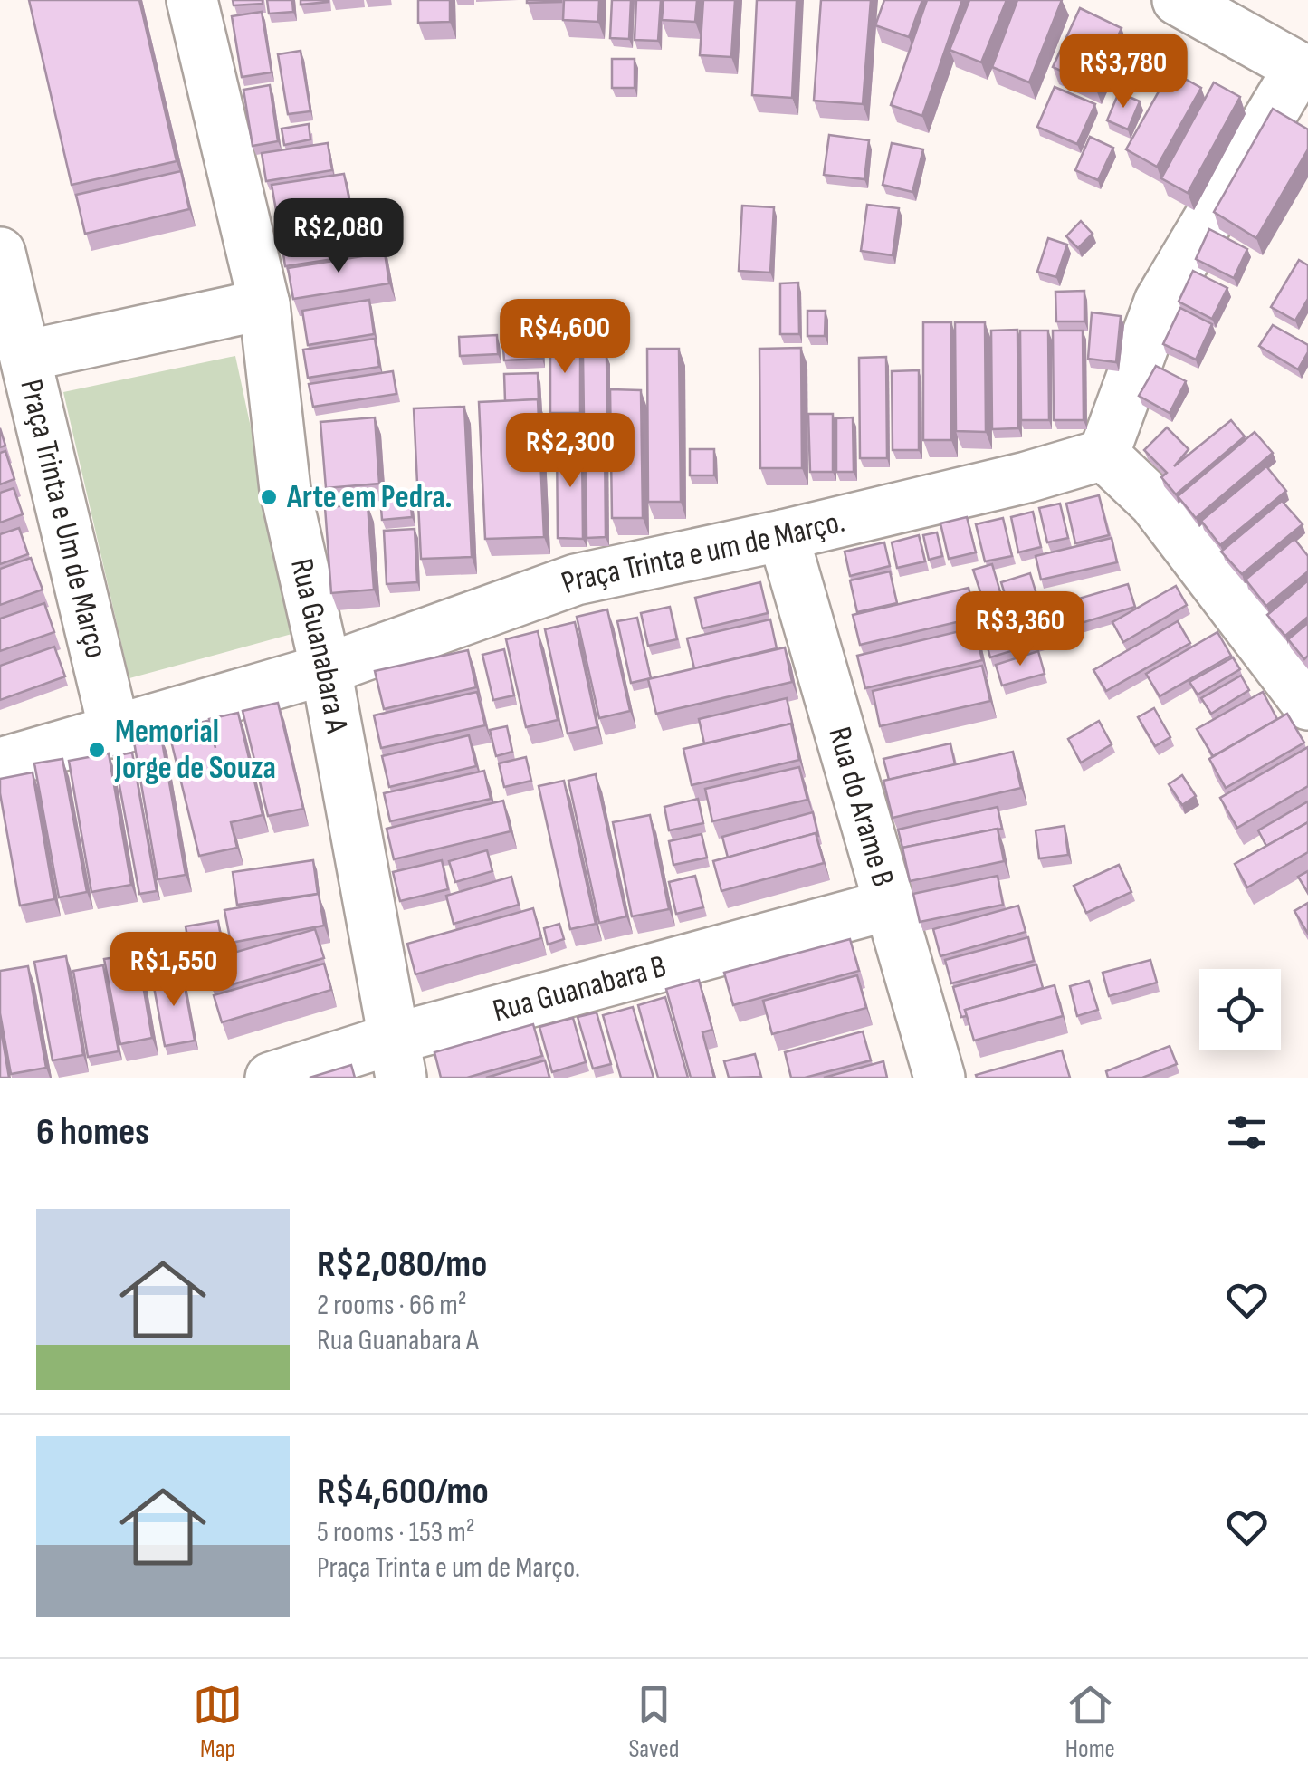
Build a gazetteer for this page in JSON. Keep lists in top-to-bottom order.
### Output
{
  "streets": {
    "street": [
      "Praça Trinta e Um de Março",
      "Praça Trinta e um de Março.",
      "Rua Guanabara A",
      "Rua do Arame B",
      "Rua Guanabara B"
    ]
  },
  "crossings": [
    ["Praça Trinta e Um de Março", "Praça Trinta e um de Março."],
    ["Praça Trinta e um de Março.", "Rua Guanabara A"],
    ["Praça Trinta e um de Março.", "Rua do Arame B"],
    ["Rua Guanabara A", "Rua Guanabara B"],
    ["Rua do Arame B", "Rua Guanabara B"]
  ],
  "places": ["Arte em Pedra.", "Memorial Jorge de Souza"],
  "page": {
    "price": [
      "R$3,780",
      "R$2,080",
      "R$4,600",
      "R$2,300",
      "R$3,360",
      "R$1,550"
    ],
    "heading": "6 homes",
    "list": [
      {
        "name": "R$2,080/mo",
        "note": "2 rooms · 66 m² · Rua Guanabara A"
      },
      {
        "name": "R$4,600/mo",
        "note": "5 rooms · 153 m² · Praça Trinta e um de Março."
      }
    ],
    "tabs": ["Map", "Saved", "Home"]
  }
}
